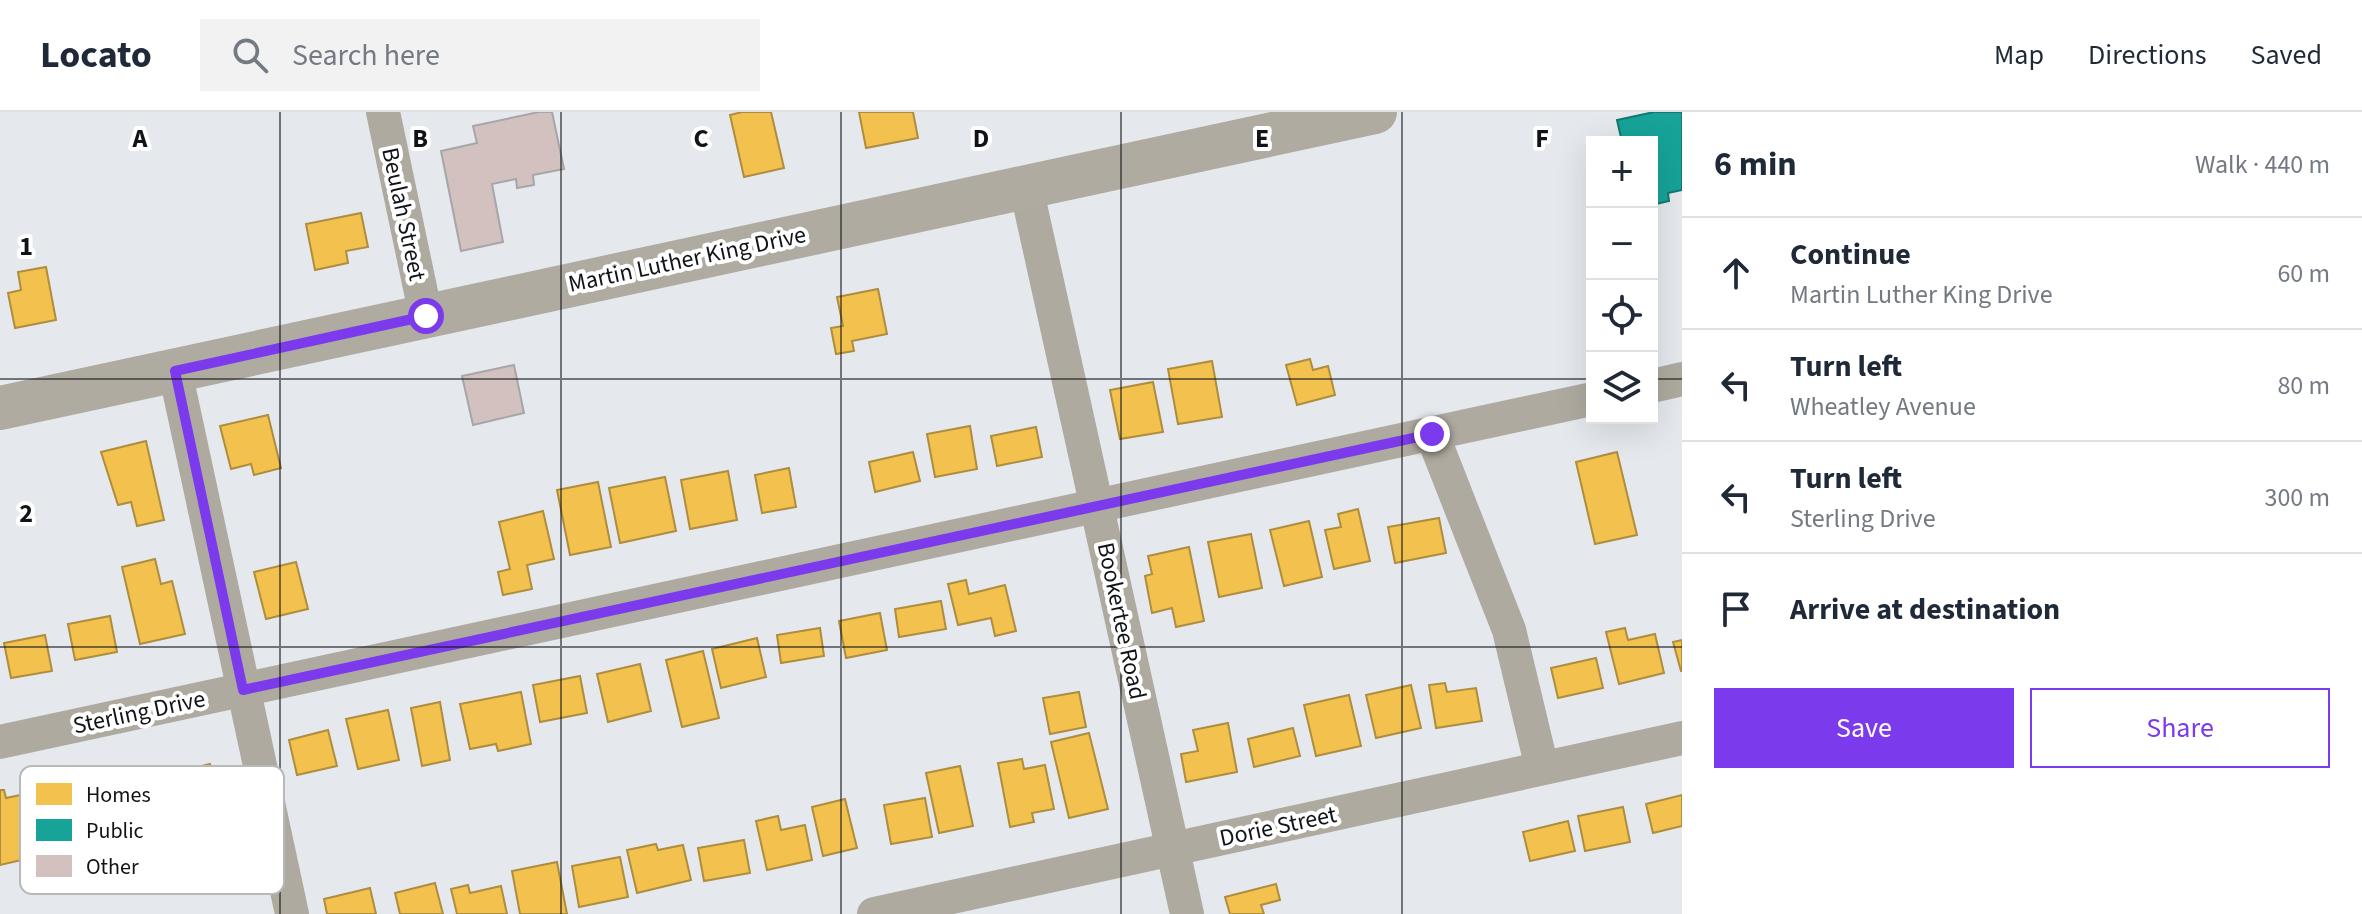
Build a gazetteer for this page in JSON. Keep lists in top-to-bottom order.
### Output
{
  "streets": {
    "main road": ["Martin Luther King Drive"],
    "street": [
      "Beulah Street",
      "Bookertee Road",
      "Sterling Drive",
      "Dorie Street"
    ]
  },
  "crossings": [
    ["Beulah Street", "Martin Luther King Drive"],
    ["Martin Luther King Drive", "Bookertee Road"],
    ["Bookertee Road", "Sterling Drive"],
    ["Bookertee Road", "Dorie Street"]
  ],
  "legend": ["Homes", "Public", "Other"],
  "page": {
    "header": "Locato",
    "search": "Search here",
    "nav": ["Map", "Directions", "Saved"],
    "heading": ["6 min", "Walk · 440 m"],
    "map_buttons": ["+", "−"],
    "list": [
      ["Continue", "Martin Luther King Drive", "60 m"],
      ["Turn left", "Wheatley Avenue", "80 m"],
      ["Turn left", "Sterling Drive", "300 m"],
      "Arrive at destination"
    ],
    "buttons": ["Save", "Share"]
  },
  "grid": {
    "columns": [
      "A",
      "B",
      "C",
      "D",
      "E",
      "F"
    ],
    "rows": ["1", "2"]
  }
}
